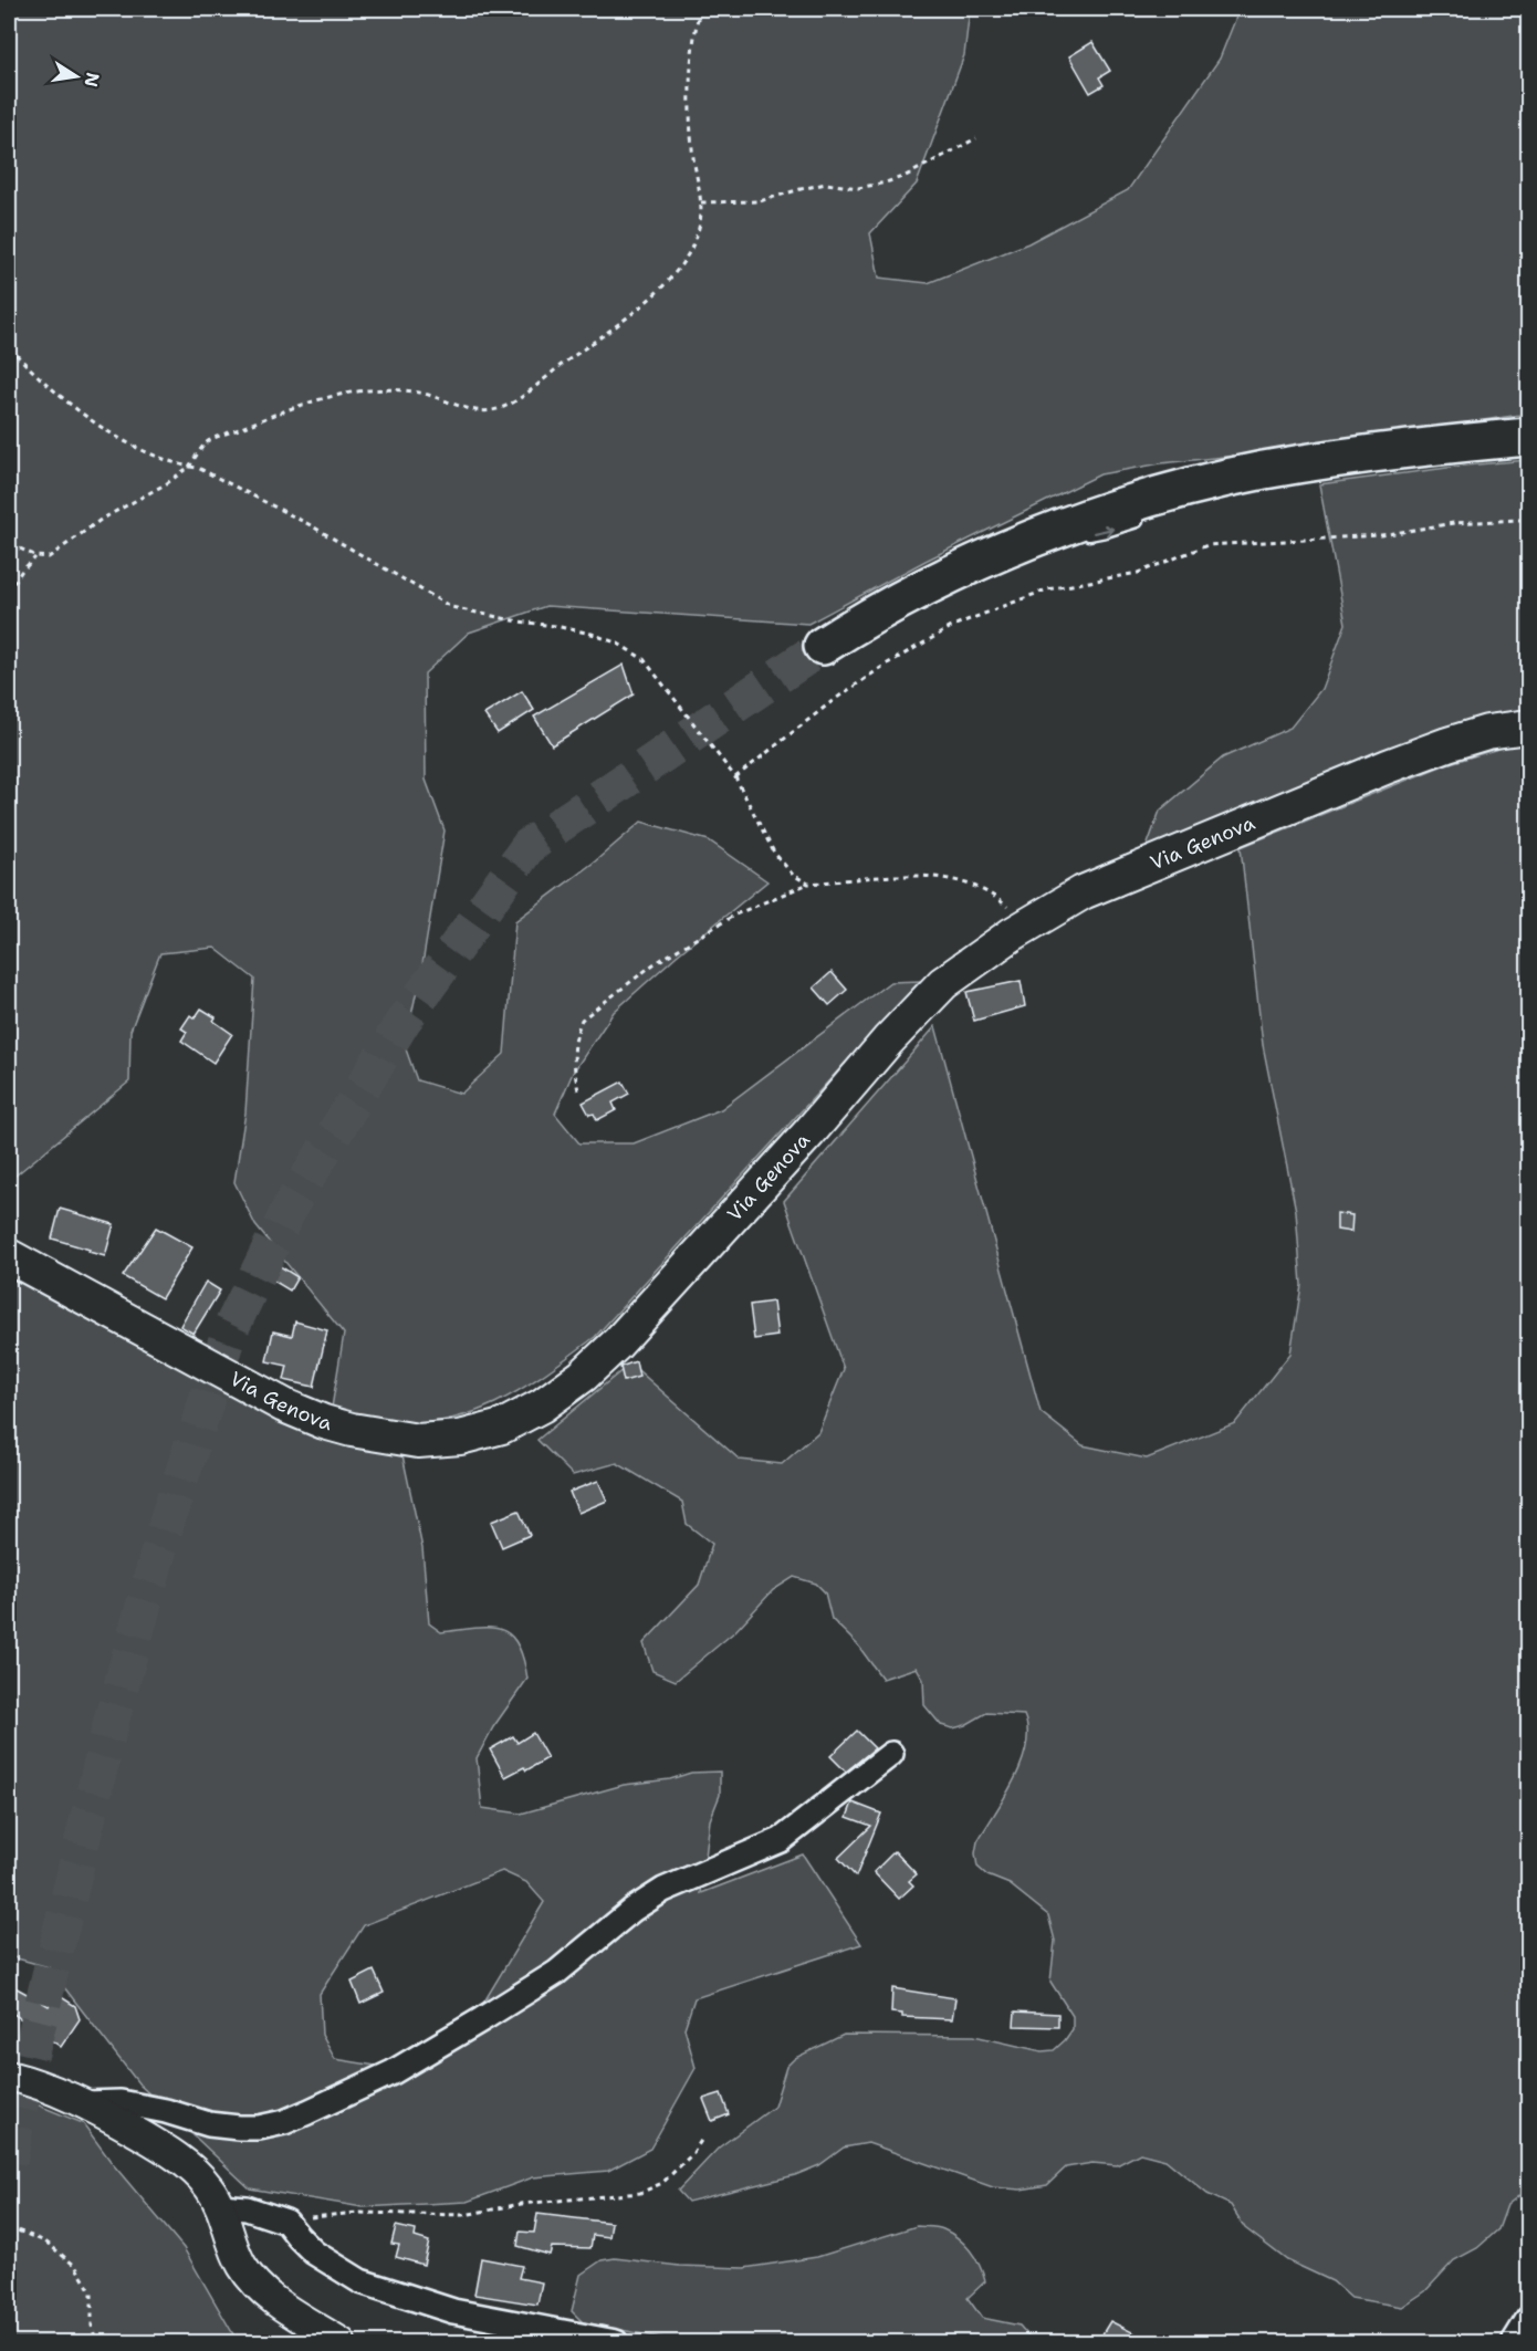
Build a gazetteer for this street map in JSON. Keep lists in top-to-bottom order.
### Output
{
  "streets": {
    "main road": ["Via Genova"]
  },
  "north": "right"
}
